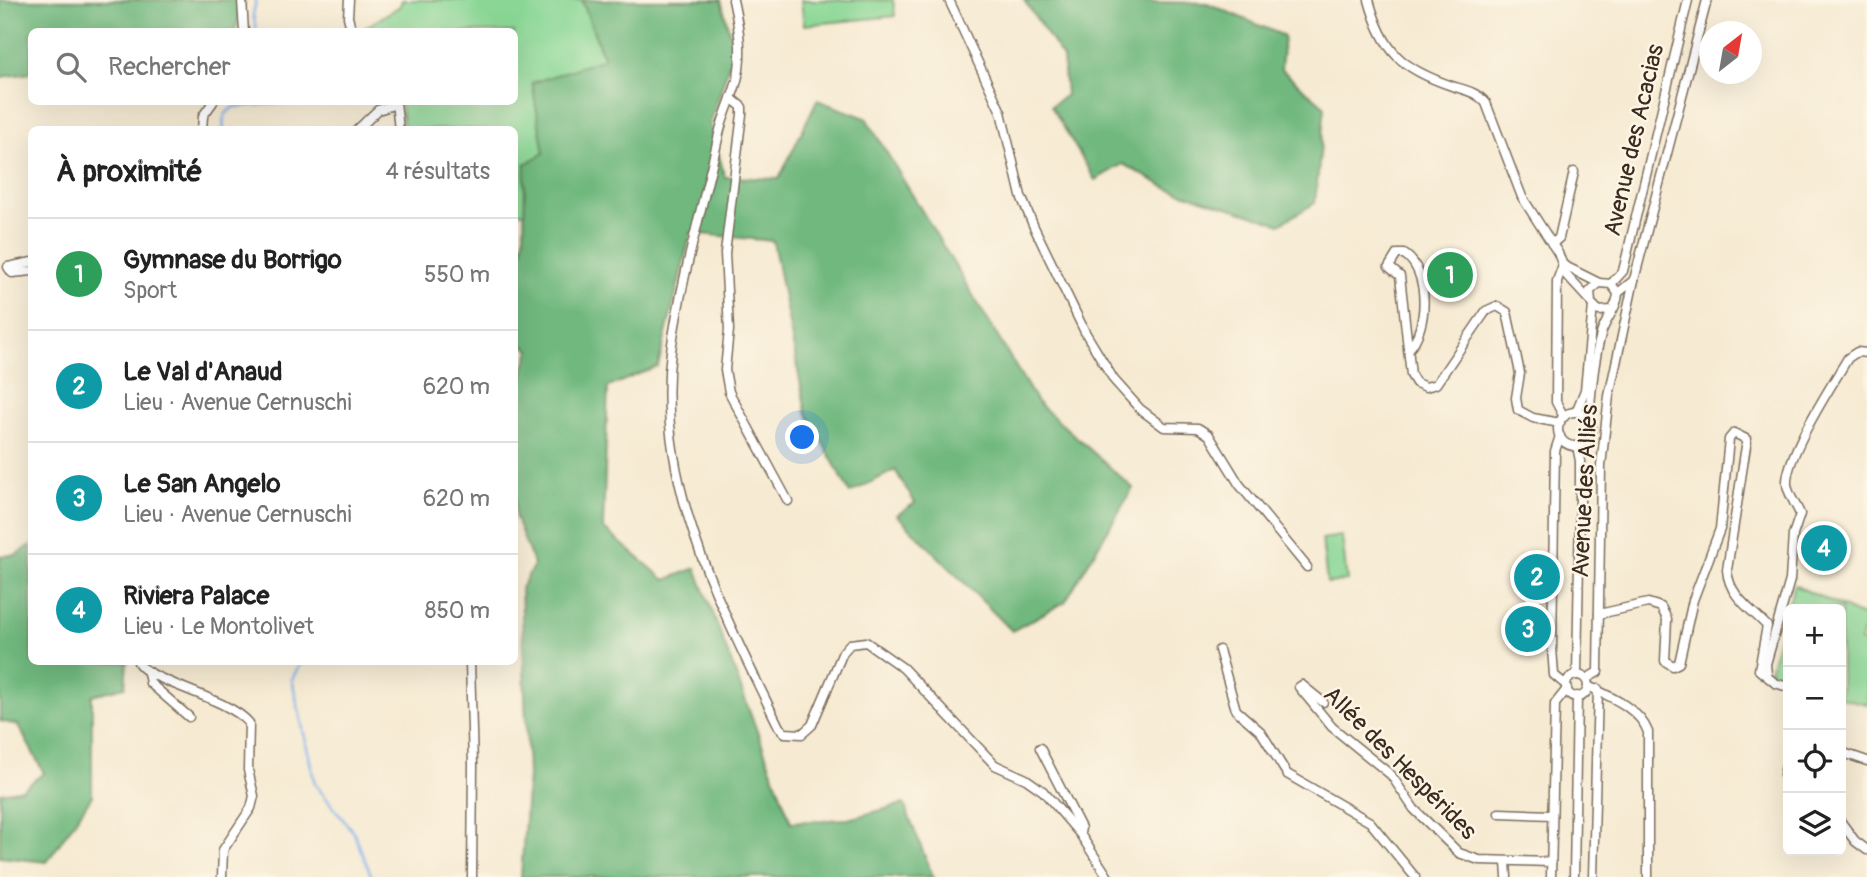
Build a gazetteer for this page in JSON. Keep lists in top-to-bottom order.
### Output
{
  "streets": {
    "street": ["Avenue des Acacias", "Avenue des Alliés", "Allée des Hespérides"]
  },
  "crossings": [
    ["Avenue des Acacias", "Avenue des Alliés"]
  ],
  "north": "top right",
  "page": {
    "search": "Rechercher",
    "heading": ["À proximité", "4 résultats"],
    "list": [
      {
        "mark": "1",
        "name": "Gymnase du Borrigo",
        "note": "Sport",
        "value": "550 m"
      },
      {
        "mark": "2",
        "name": "Le Val d'Anaud",
        "note": "Lieu · Avenue Cernuschi",
        "value": "620 m"
      },
      {
        "mark": "3",
        "name": "Le San Angelo",
        "note": "Lieu · Avenue Cernuschi",
        "value": "620 m"
      },
      {
        "mark": "4",
        "name": "Riviera Palace",
        "note": "Lieu · Le Montolivet",
        "value": "850 m"
      }
    ],
    "pins": [
      "1",
      "4",
      "2",
      "3"
    ],
    "map_buttons": ["+", "−"]
  }
}
